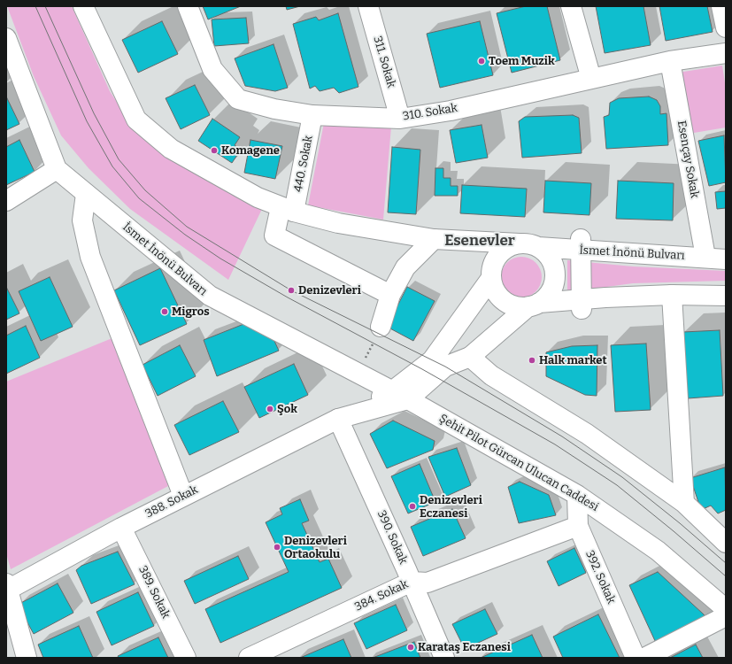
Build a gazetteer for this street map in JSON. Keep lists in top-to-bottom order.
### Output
{
  "streets": {
    "street": [
      "311. Sokak",
      "310. Sokak",
      "Esençay Sokak",
      "440. Sokak",
      "İsmet İnönü Bulvarı",
      "Şehit Pilot Gürcan Ulucan Caddesi",
      "388. Sokak",
      "390. Sokak",
      "392. Sokak",
      "389. Sokak",
      "384. Sokak"
    ]
  },
  "crossings": [
    ["311. Sokak", "310. Sokak"],
    ["310. Sokak", "Esençay Sokak"],
    ["310. Sokak", "440. Sokak"],
    ["Esençay Sokak", "İsmet İnönü Bulvarı"],
    ["440. Sokak", "İsmet İnönü Bulvarı"],
    ["İsmet İnönü Bulvarı", "Şehit Pilot Gürcan Ulucan Caddesi"],
    ["İsmet İnönü Bulvarı", "388. Sokak"],
    ["Şehit Pilot Gürcan Ulucan Caddesi", "388. Sokak"],
    ["Şehit Pilot Gürcan Ulucan Caddesi", "392. Sokak"],
    ["388. Sokak", "390. Sokak"],
    ["388. Sokak", "389. Sokak"],
    ["390. Sokak", "384. Sokak"],
    ["392. Sokak", "384. Sokak"]
  ],
  "districts": ["Esenevler"],
  "places": [
    "Toem Muzik",
    "Komagene",
    "Denizevleri",
    "Migros",
    "Halk market",
    "Şok",
    "Denizevleri Eczanesi",
    "Denizevleri Ortaokulu",
    "Karataş Eczanesi"
  ]
}
